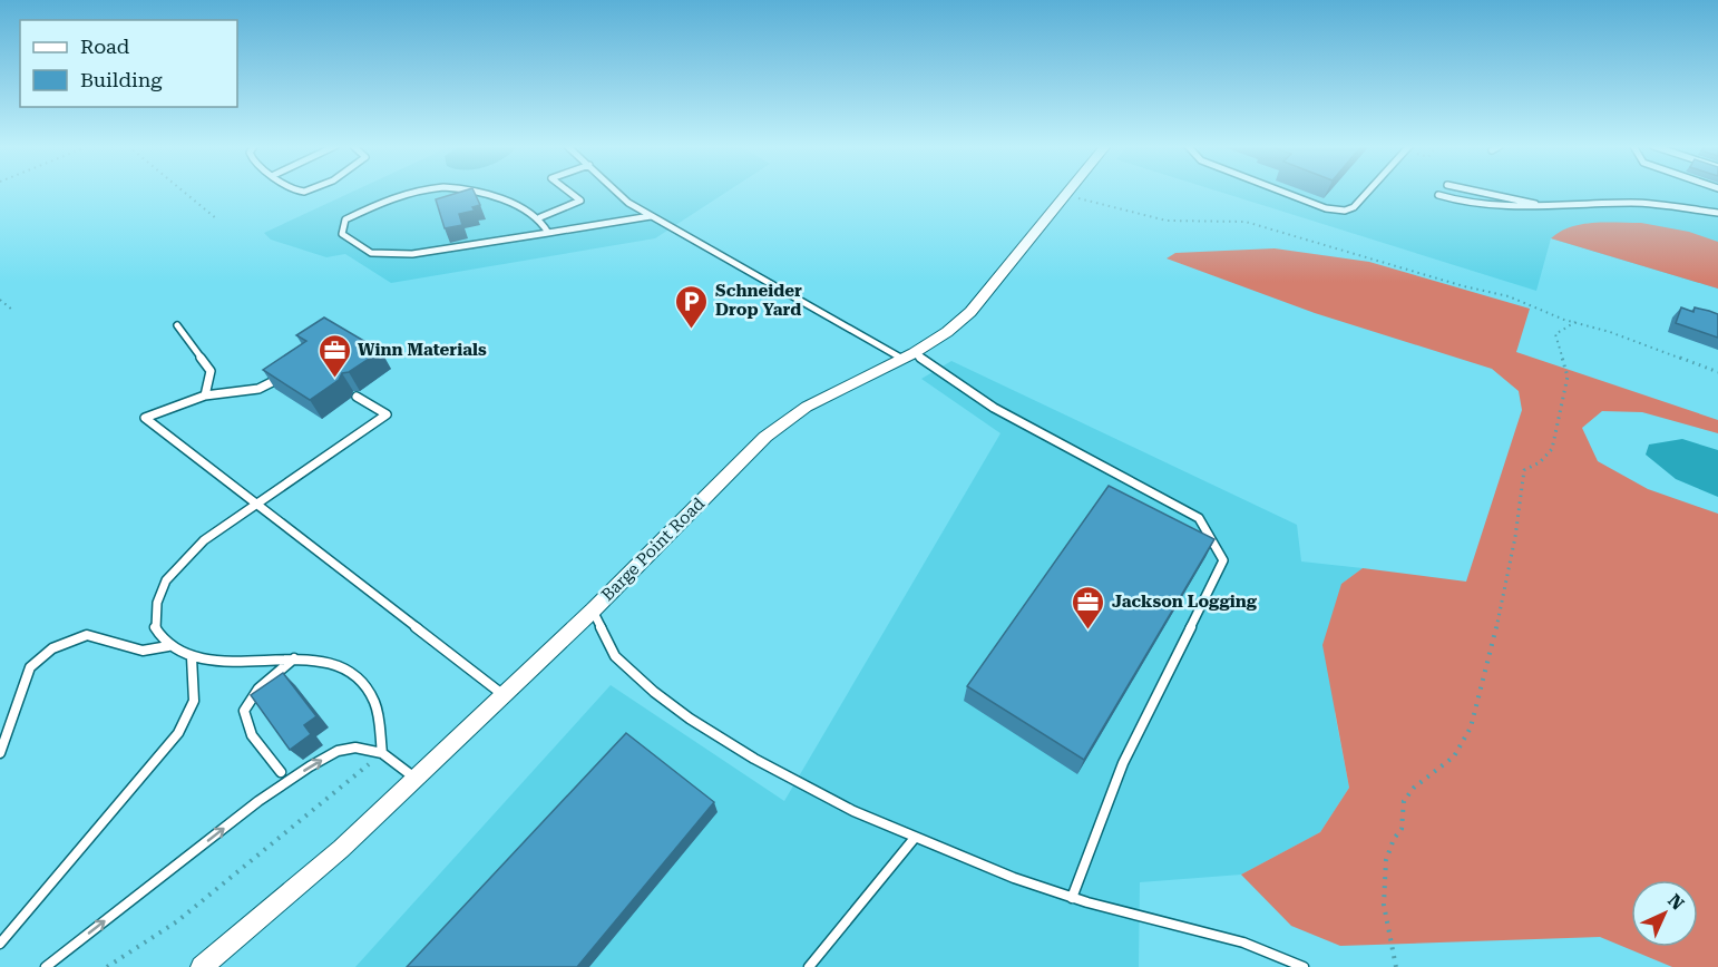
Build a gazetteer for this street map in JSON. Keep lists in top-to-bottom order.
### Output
{
  "streets": {
    "street": ["Barge Point Road"]
  },
  "places": {
    "parking": ["Schneider Drop Yard"],
    "office": ["Winn Materials", "Jackson Logging"]
  },
  "legend": ["Road", "Building"],
  "north": "top right"
}
